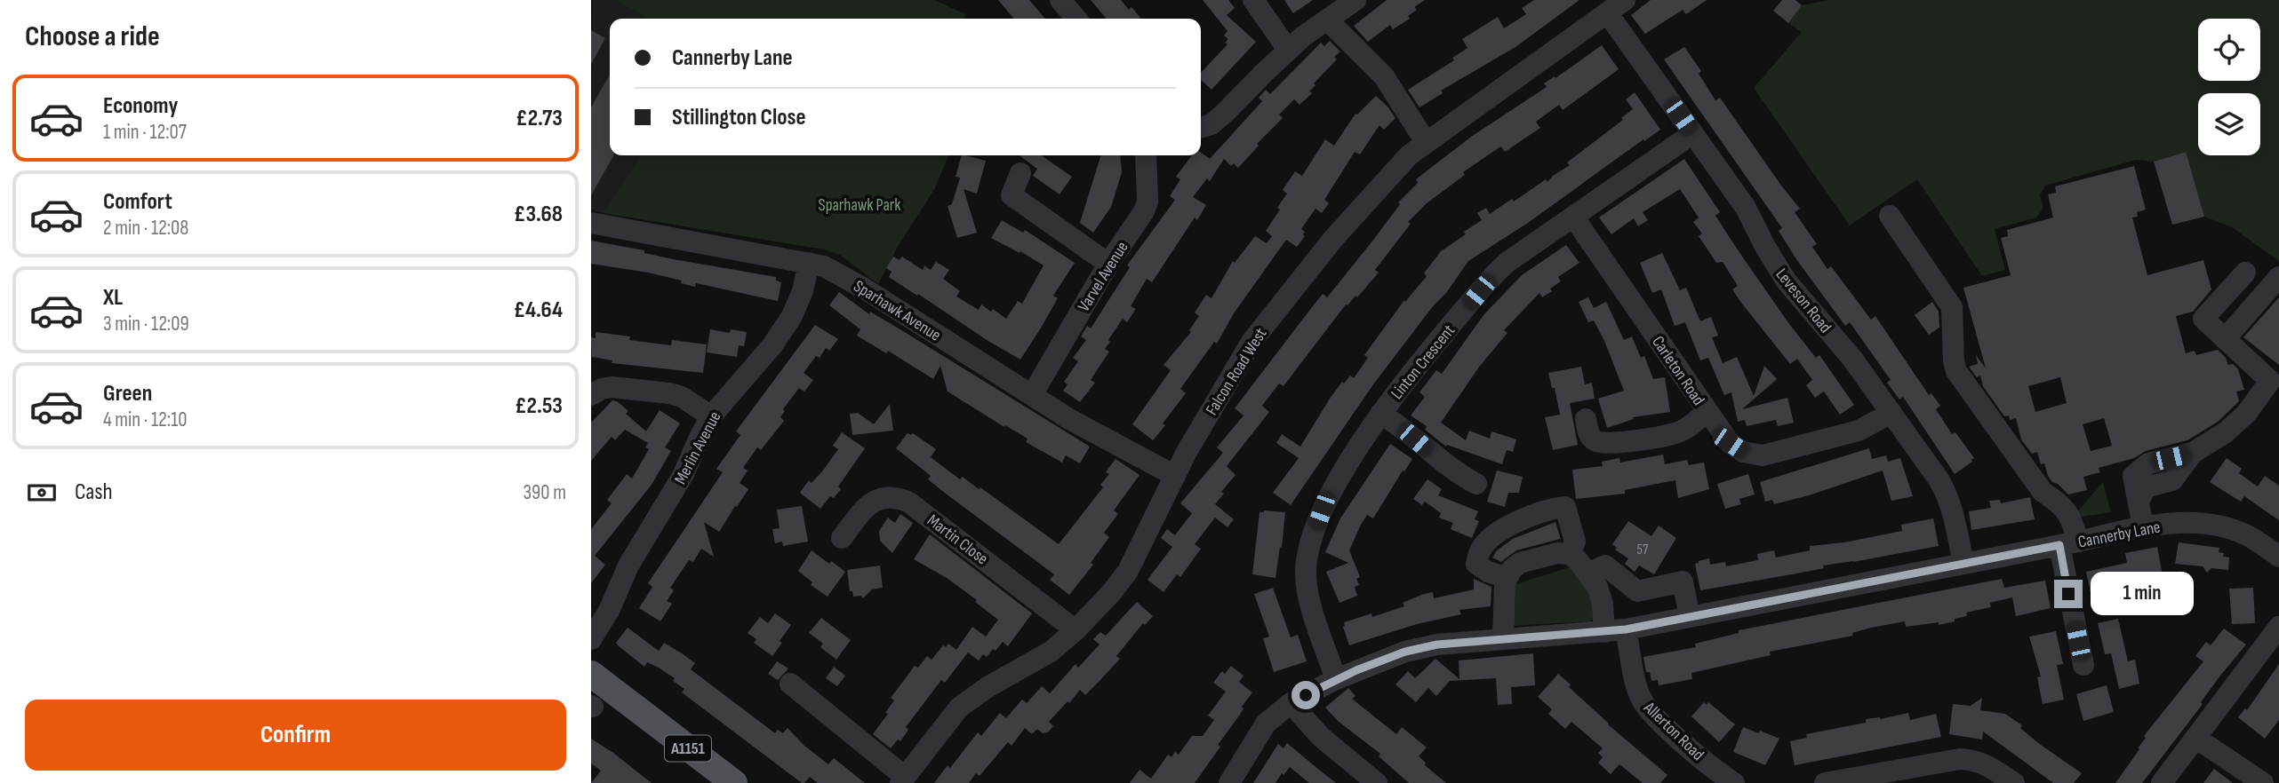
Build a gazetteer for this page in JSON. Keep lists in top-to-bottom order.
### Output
{
  "streets": {
    "main road": ["A1151"],
    "street": [
      "Varvel Avenue",
      "Leveson Road",
      "Sparhawk Avenue",
      "Linton Crescent",
      "Carleton Road",
      "Falcon Road West",
      "Merlin Avenue",
      "Cannerby Lane",
      "Martin Close",
      "Allerton Road"
    ]
  },
  "crossings": [
    ["Varvel Avenue", "Sparhawk Avenue"],
    ["Leveson Road", "Linton Crescent"],
    ["Leveson Road", "Carleton Road"],
    ["Leveson Road", "Falcon Road West"],
    ["Leveson Road", "Cannerby Lane"],
    ["Sparhawk Avenue", "Falcon Road West"],
    ["Sparhawk Avenue", "Merlin Avenue"],
    ["Linton Crescent", "Carleton Road"],
    ["Linton Crescent", "Cannerby Lane"],
    ["Falcon Road West", "Martin Close"],
    ["Cannerby Lane", "Allerton Road"]
  ],
  "parks": ["Sparhawk Park"],
  "house_numbers": ["57"],
  "page": {
    "heading": "Choose a ride",
    "banner": ["Cannerby Lane", "Stillington Close"],
    "list": [
      {
        "name": "Economy",
        "note": "1 min · 12:07",
        "value": "£2.73"
      },
      {
        "name": "Comfort",
        "note": "2 min · 12:08",
        "value": "£3.68"
      },
      {
        "name": "XL",
        "note": "3 min · 12:09",
        "value": "£4.64"
      },
      {
        "name": "Green",
        "note": "4 min · 12:10",
        "value": "£2.53"
      }
    ],
    "pay": ["Cash", "390 m"],
    "bubble": "1 min",
    "buttons": "Confirm"
  }
}
